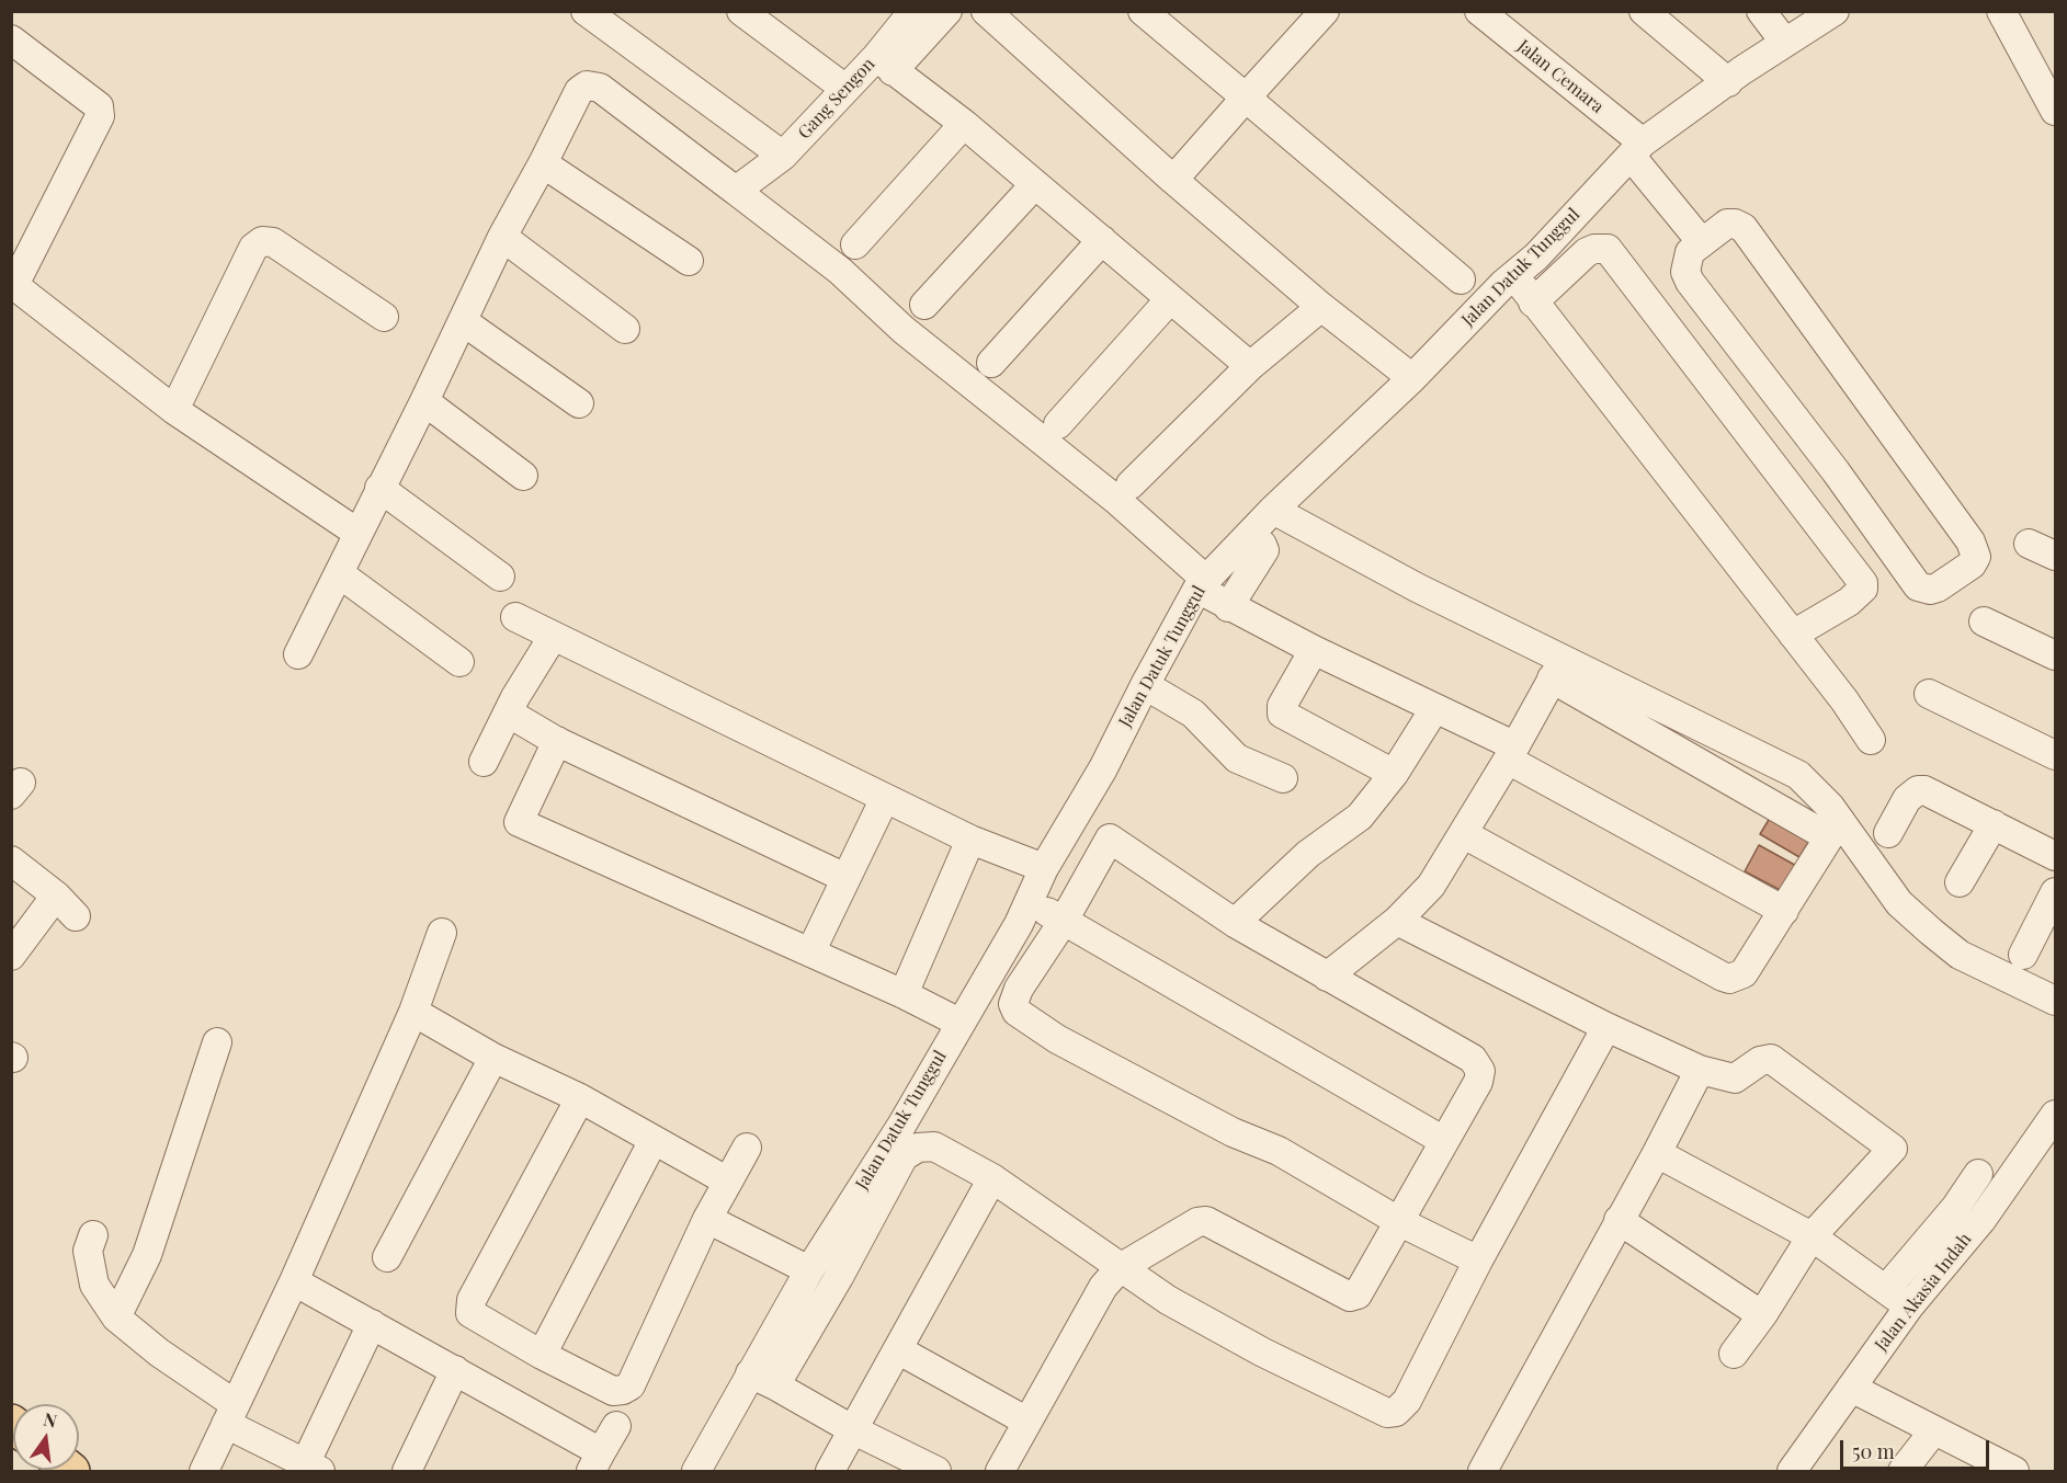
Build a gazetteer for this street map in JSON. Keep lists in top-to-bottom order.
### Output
{
  "streets": {
    "street": [
      "Jalan Cemara",
      "Gang Sengon",
      "Jalan Datuk Tunggul",
      "Jalan Akasia Indah"
    ]
  },
  "crossings": [
    ["Jalan Cemara", "Jalan Datuk Tunggul"]
  ],
  "scale_bar": "50 m",
  "north": "top"
}
